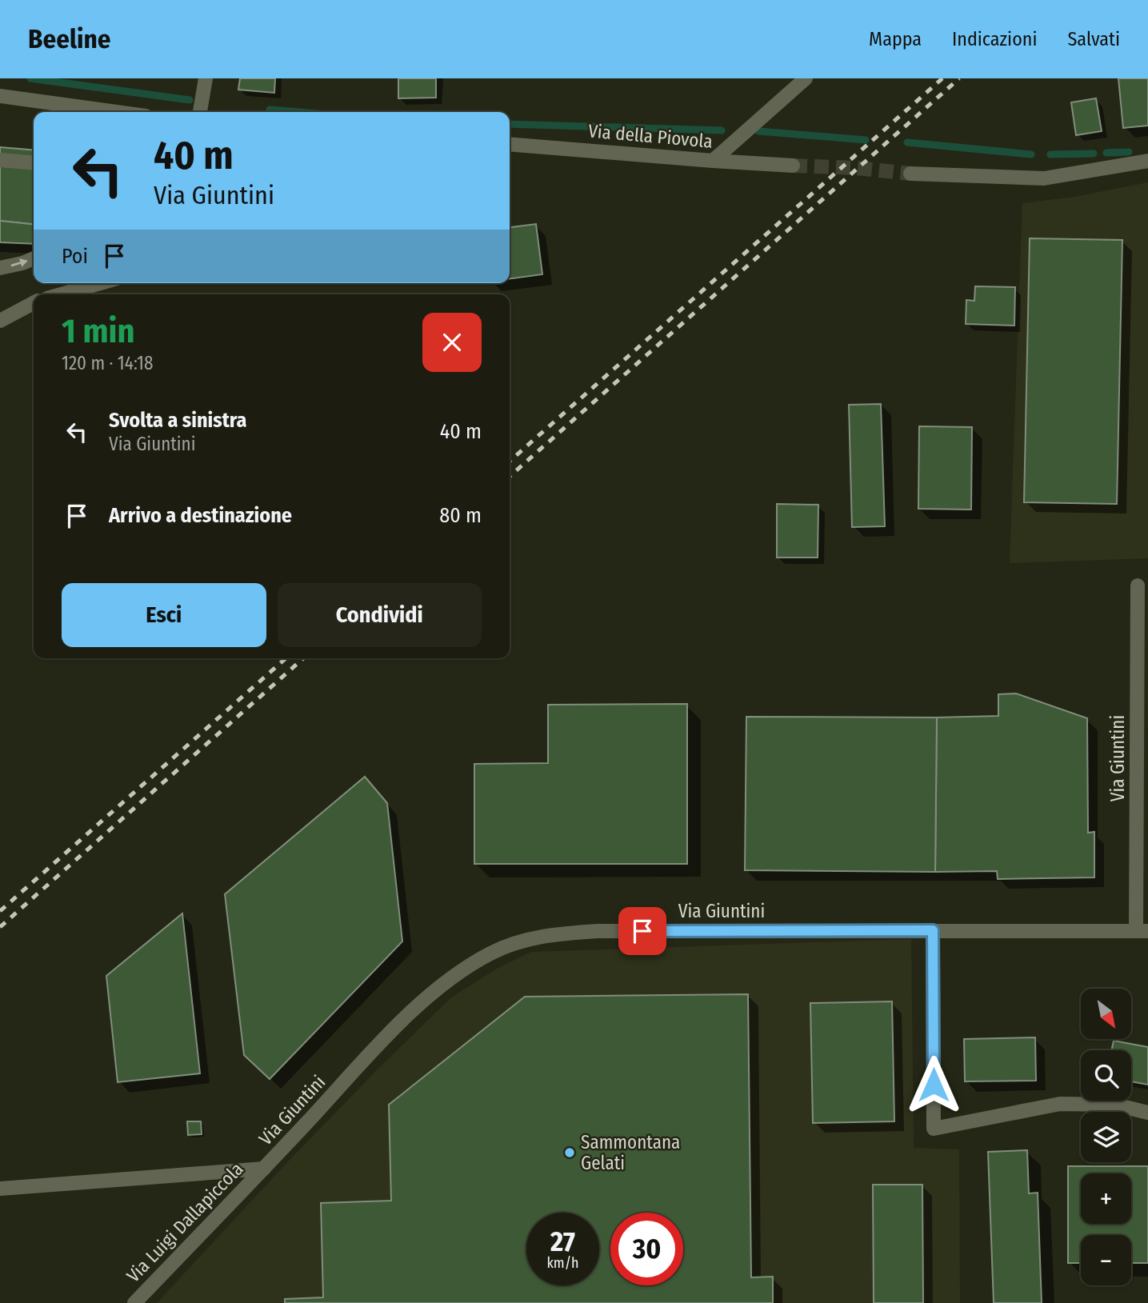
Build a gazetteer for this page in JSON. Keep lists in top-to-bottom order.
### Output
{
  "streets": {
    "street": ["Via della Piovola", "Via Giuntini", "Via Luigi Dallapiccola"]
  },
  "crossings": [
    ["Via Giuntini", "Via Luigi Dallapiccola"]
  ],
  "places": ["Sammontana Gelati"],
  "north": "bottom right",
  "page": {
    "header": "Beeline",
    "nav": ["Mappa", "Indicazioni", "Salvati"],
    "turn": ["40 m", "Via Giuntini"],
    "then": "Poi",
    "heading": ["1 min", "120 m · 14:18"],
    "list": [
      {
        "name": "Svolta a sinistra",
        "note": "Via Giuntini",
        "value": "40 m"
      },
      {
        "name": "Arrivo a destinazione",
        "value": "80 m"
      }
    ],
    "buttons": ["Esci", "Condividi"],
    "map_buttons": ["+", "−"],
    "speed": "27 km/h",
    "limit": "30"
  }
}
